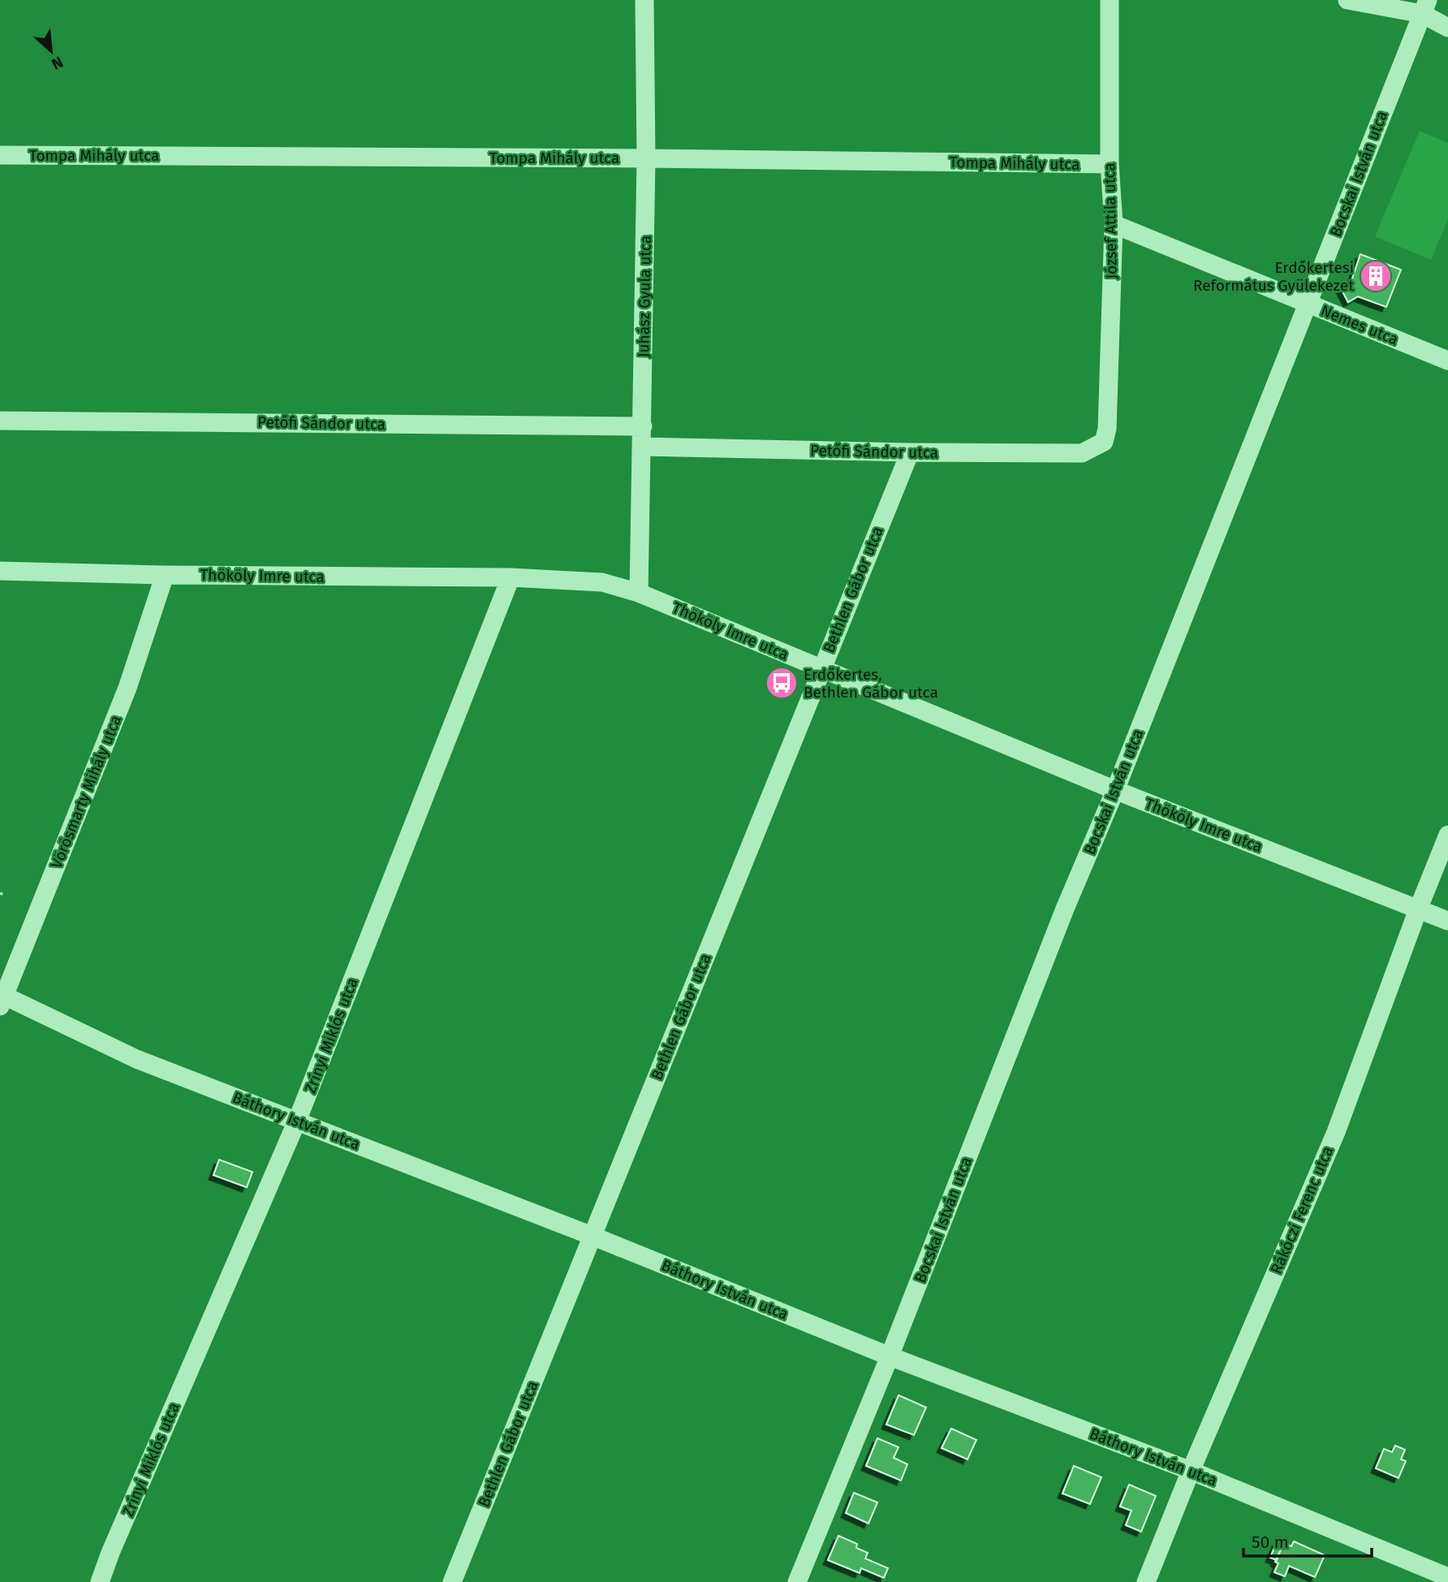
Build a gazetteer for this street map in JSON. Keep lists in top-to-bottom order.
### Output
{
  "streets": {
    "street": [
      "Tompa Mihály utca",
      "Bocskai István utca",
      "József Attila utca",
      "Juhász Gyula utca",
      "Nemes utca",
      "Petőfi Sándor utca",
      "Thököly Imre utca",
      "Bethlen Gábor utca",
      "Vörösmarty Mihály utca",
      "Zrínyi Miklós utca",
      "Báthory István utca",
      "Rákóczi Ferenc utca"
    ]
  },
  "crossings": [
    ["Tompa Mihály utca", "József Attila utca"],
    ["Tompa Mihály utca", "Juhász Gyula utca"],
    ["Bocskai István utca", "Nemes utca"],
    ["Bocskai István utca", "Thököly Imre utca"],
    ["Bocskai István utca", "Báthory István utca"],
    ["József Attila utca", "Nemes utca"],
    ["József Attila utca", "Petőfi Sándor utca"],
    ["Juhász Gyula utca", "Petőfi Sándor utca"],
    ["Juhász Gyula utca", "Thököly Imre utca"],
    ["Petőfi Sándor utca", "Bethlen Gábor utca"],
    ["Thököly Imre utca", "Bethlen Gábor utca"],
    ["Thököly Imre utca", "Vörösmarty Mihály utca"],
    ["Thököly Imre utca", "Zrínyi Miklós utca"],
    ["Thököly Imre utca", "Rákóczi Ferenc utca"],
    ["Bethlen Gábor utca", "Báthory István utca"],
    ["Vörösmarty Mihály utca", "Báthory István utca"],
    ["Zrínyi Miklós utca", "Báthory István utca"],
    ["Báthory István utca", "Rákóczi Ferenc utca"]
  ],
  "places": {
    "building": ["Erdőkertesi Református Gyülekezet"],
    "bus stop": ["Erdőkertes, Bethlen Gábor utca"]
  },
  "scale_bar": "50 m",
  "north": "bottom right"
}
